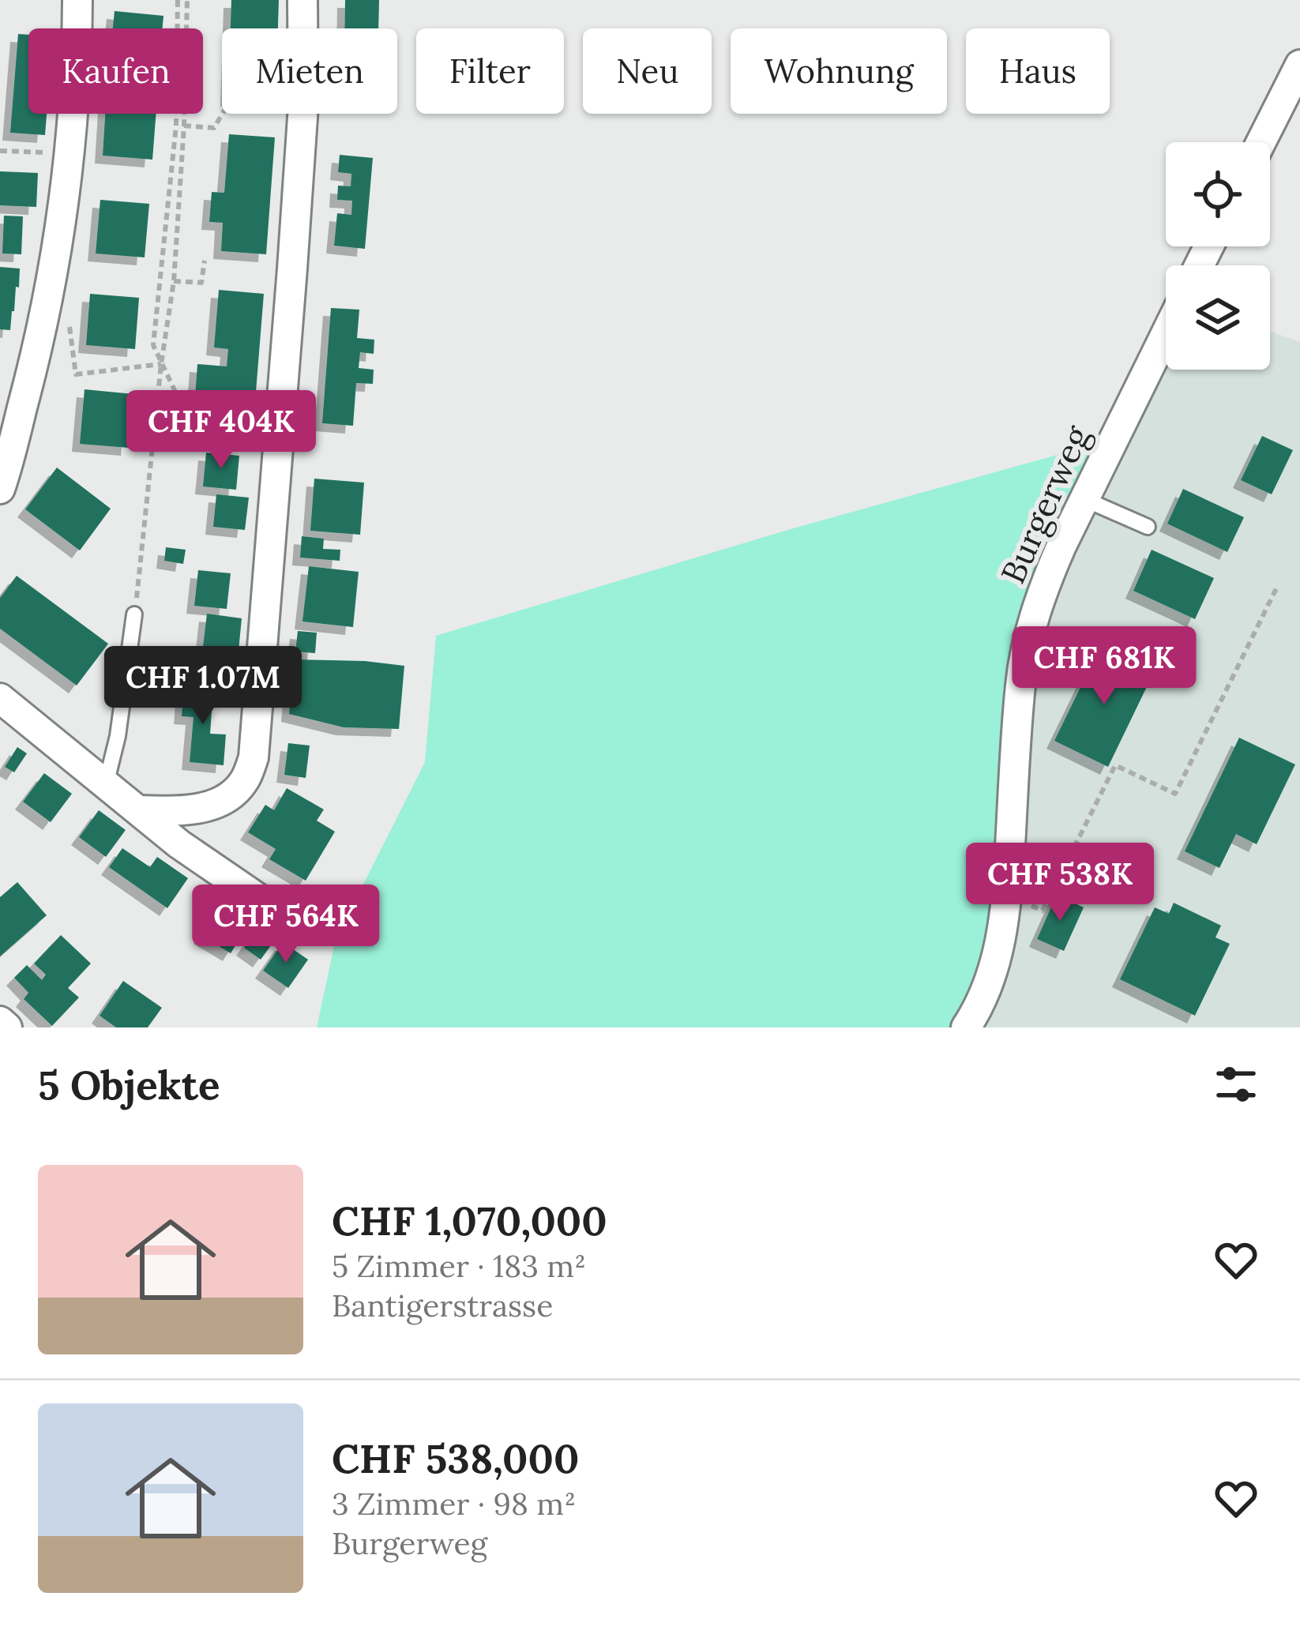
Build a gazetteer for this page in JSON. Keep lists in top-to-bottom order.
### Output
{
  "streets": {
    "street": ["Burgerweg"]
  },
  "page": {
    "chip": [
      "Kaufen",
      "Mieten",
      "Filter",
      "Neu",
      "Wohnung",
      "Haus"
    ],
    "price": [
      "CHF 404K",
      "CHF 681K",
      "CHF 1.07M",
      "CHF 538K",
      "CHF 564K"
    ],
    "heading": "5 Objekte",
    "list": [
      {
        "name": "CHF 1,070,000",
        "note": "5 Zimmer · 183 m² · Bantigerstrasse"
      },
      {
        "name": "CHF 538,000",
        "note": "3 Zimmer · 98 m² · Burgerweg"
      }
    ]
  }
}
